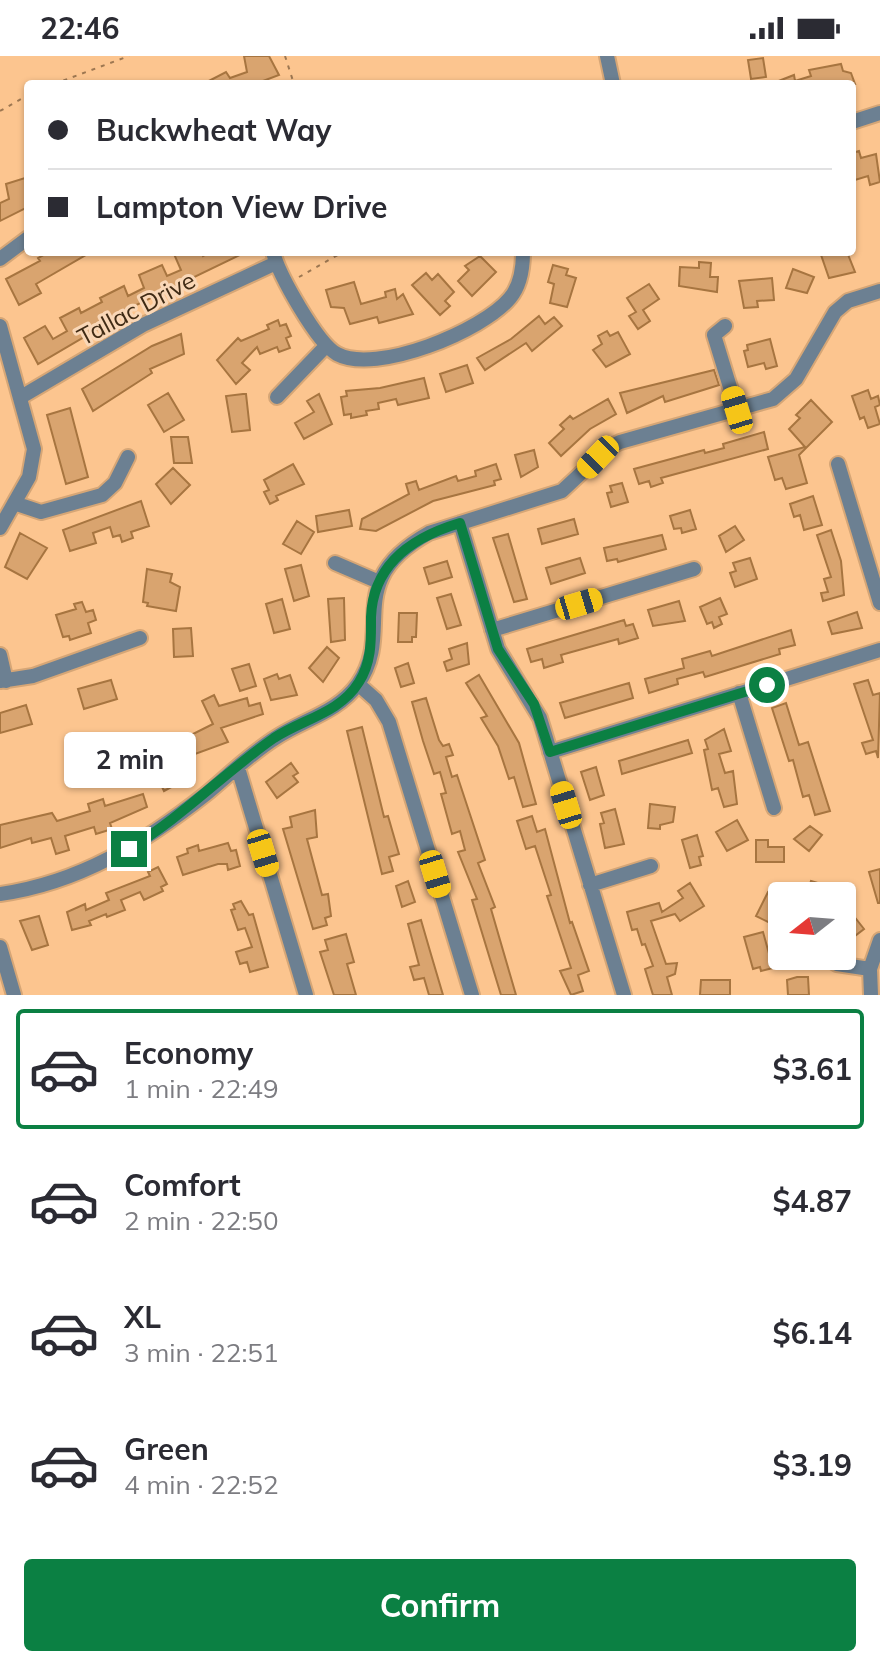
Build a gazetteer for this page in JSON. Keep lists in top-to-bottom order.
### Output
{
  "streets": {
    "street": ["Tallac Drive"]
  },
  "north": "left",
  "page": {
    "status": "22:46",
    "banner": ["Buckwheat Way", "Lampton View Drive"],
    "bubble": "2 min",
    "list": [
      {
        "name": "Economy",
        "note": "1 min · 22:49",
        "value": "$3.61"
      },
      {
        "name": "Comfort",
        "note": "2 min · 22:50",
        "value": "$4.87"
      },
      {
        "name": "XL",
        "note": "3 min · 22:51",
        "value": "$6.14"
      },
      {
        "name": "Green",
        "note": "4 min · 22:52",
        "value": "$3.19"
      }
    ],
    "buttons": "Confirm"
  }
}
